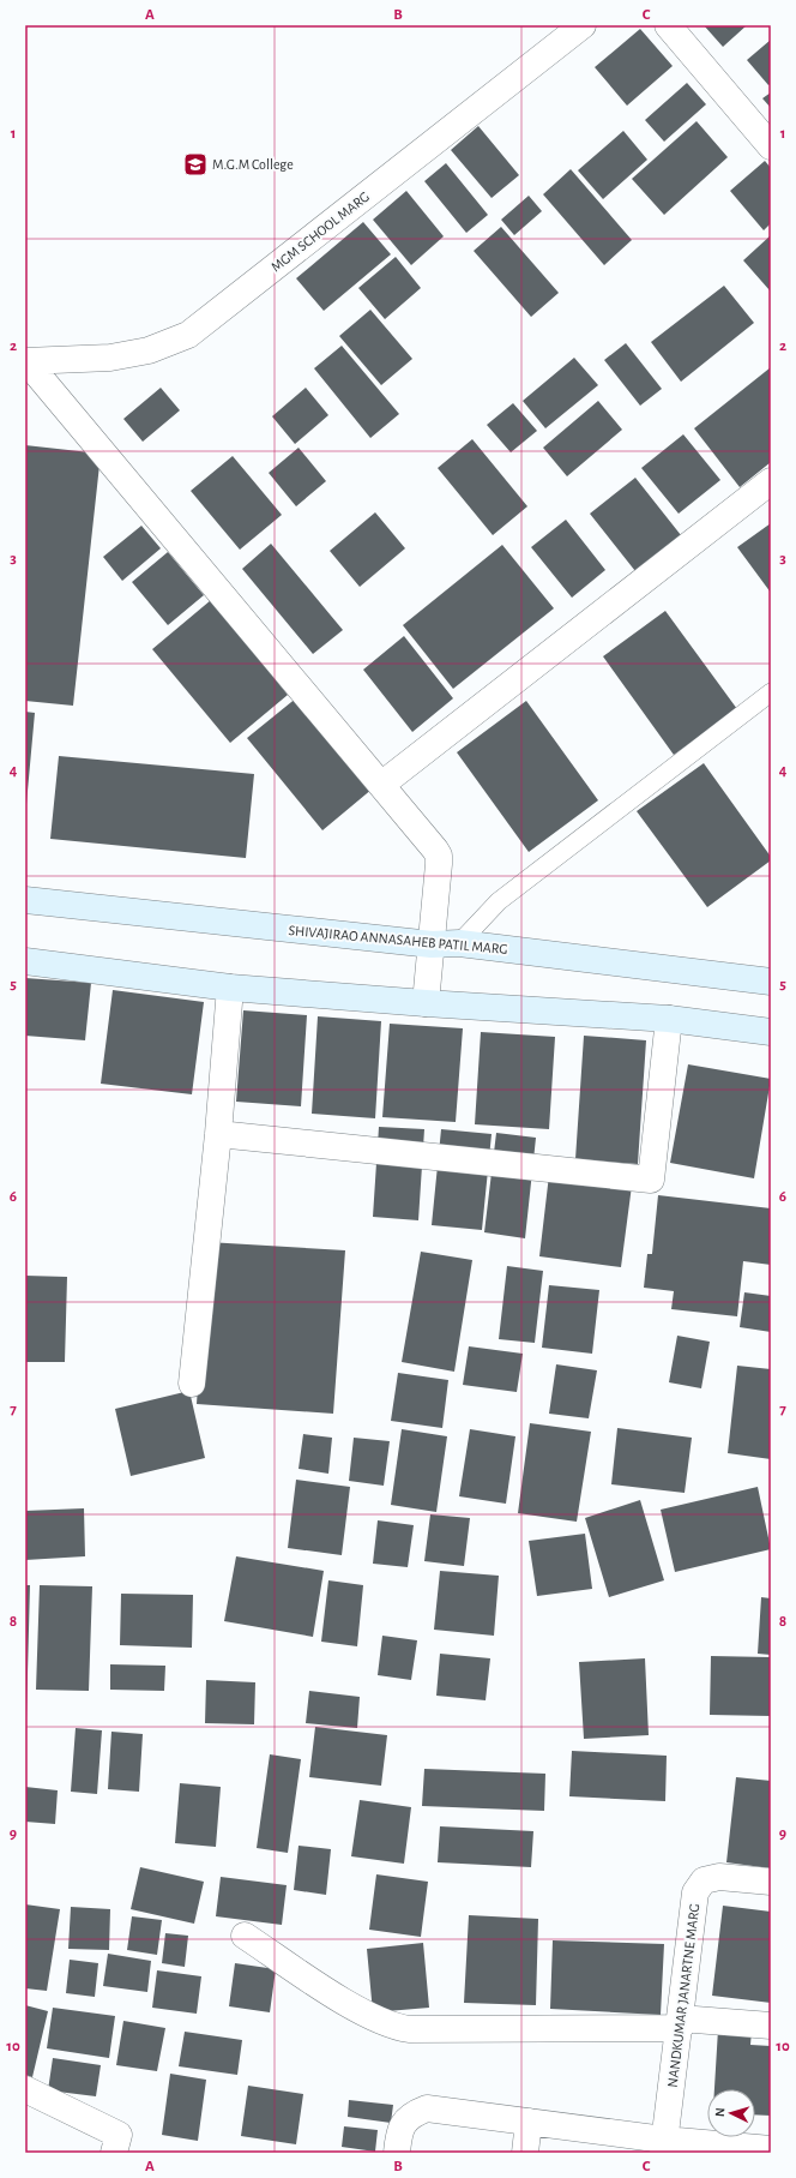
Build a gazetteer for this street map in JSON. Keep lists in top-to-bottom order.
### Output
{
  "streets": {
    "main road": ["SHIVAJIRAO ANNASAHEB PATIL MARG"],
    "street": ["MGM SCHOOL MARG", "NANDKUMAR JANARTNE MARG"]
  },
  "places": {
    "school or university": ["M.G.M College"]
  },
  "north": "left",
  "grid": {
    "columns": ["A", "B", "C"],
    "rows": [
      "1",
      "2",
      "3",
      "4",
      "5",
      "6",
      "7",
      "8",
      "9",
      "10"
    ]
  }
}
